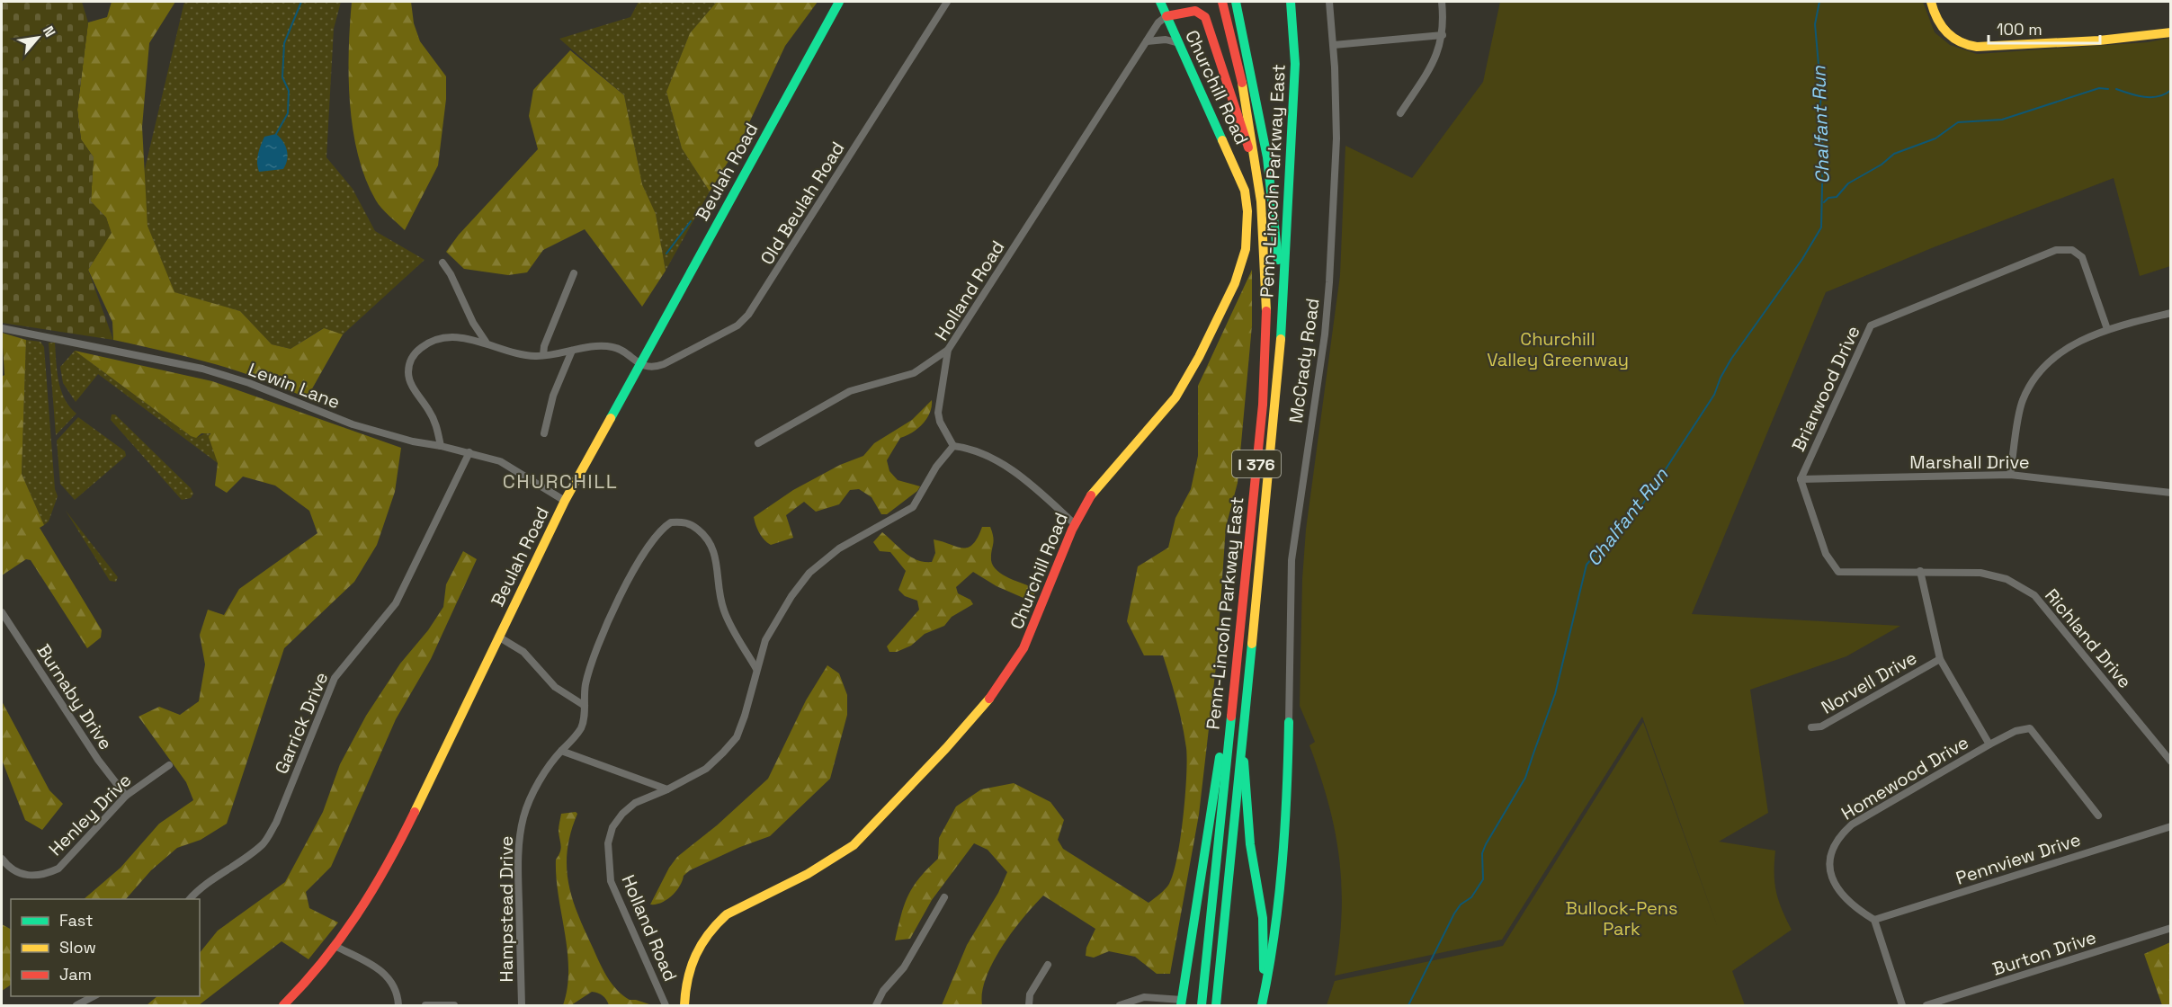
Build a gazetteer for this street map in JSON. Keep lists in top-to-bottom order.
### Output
{
  "streets": {
    "main road": [
      "Churchill Road",
      "Beulah Road",
      "Penn-Lincoln Parkway East",
      "I 376"
    ],
    "street": [
      "Old Beulah Road",
      "Holland Road",
      "McCrady Road",
      "Lewin Lane",
      "Briarwood Drive",
      "Marshall Drive",
      "Richland Drive",
      "Norvell Drive",
      "Burnaby Drive",
      "Garrick Drive",
      "Homewood Drive",
      "Henley Drive",
      "Pennview Drive",
      "Hampstead Drive",
      "Burton Drive"
    ]
  },
  "crossings": [
    ["Churchill Road", "Holland Road"],
    ["Beulah Road", "Old Beulah Road"],
    ["Beulah Road", "Lewin Lane"],
    ["Holland Road", "Hampstead Drive"],
    ["Lewin Lane", "Garrick Drive"],
    ["Briarwood Drive", "Marshall Drive"],
    ["Briarwood Drive", "Richland Drive"],
    ["Burnaby Drive", "Henley Drive"],
    ["Homewood Drive", "Pennview Drive"]
  ],
  "districts": ["CHURCHILL"],
  "water": ["Chalfant Run"],
  "parks": ["Churchill Valley Greenway", "Bullock-Pens Park"],
  "legend": ["Fast", "Slow", "Jam"],
  "scale_bar": "100 m",
  "north": "top right"
}
